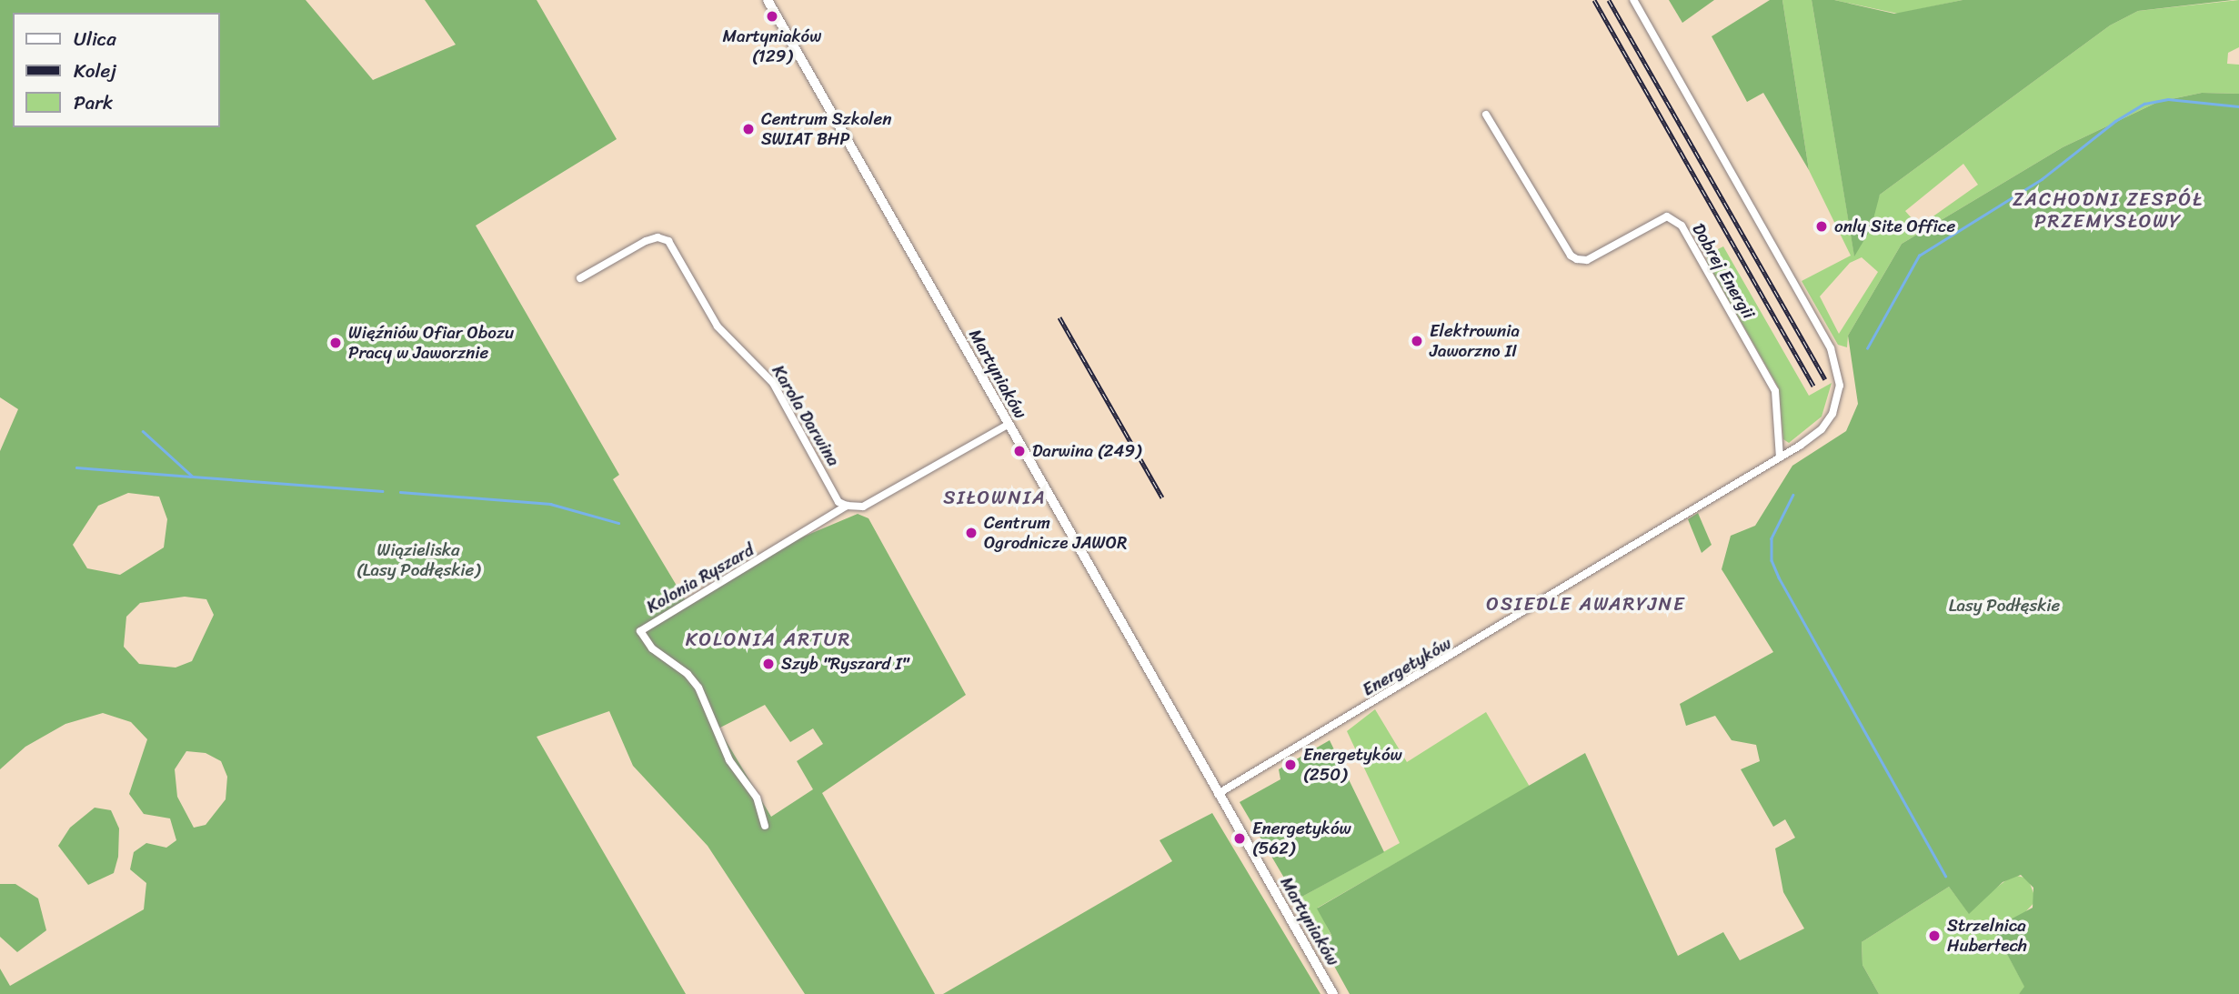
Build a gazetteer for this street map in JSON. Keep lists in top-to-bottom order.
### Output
{
  "streets": {
    "main road": ["Martyniaków"],
    "street": [
      "Dobrej Energii",
      "Karola Darwina",
      "Kolonia Ryszard",
      "Energetyków"
    ]
  },
  "crossings": [
    ["Dobrej Energii", "Energetyków"],
    ["Martyniaków", "Energetyków"],
    ["Karola Darwina", "Kolonia Ryszard"]
  ],
  "districts": [
    "ZACHODNI ZESPÓŁ PRZEMYSŁOWY",
    "SIŁOWNIA",
    "OSIEDLE AWARYJNE",
    "KOLONIA ARTUR"
  ],
  "parks": ["Wiązieliska (Lasy Podłęskie)", "Lasy Podłęskie"],
  "places": [
    "Martyniaków (129)",
    "Centrum Szkolen SWIAT BHP",
    "only Site Office",
    "Elektrownia Jaworzno II",
    "Więźniów Ofiar Obozu Pracy w Jaworznie",
    "Darwina (249)",
    "Centrum Ogrodnicze JAWOR",
    "Szyb \"Ryszard I\"",
    "Energetyków (250)",
    "Energetyków (562)",
    "Strzelnica Hubertech"
  ],
  "legend": ["Ulica", "Kolej", "Park"]
}
